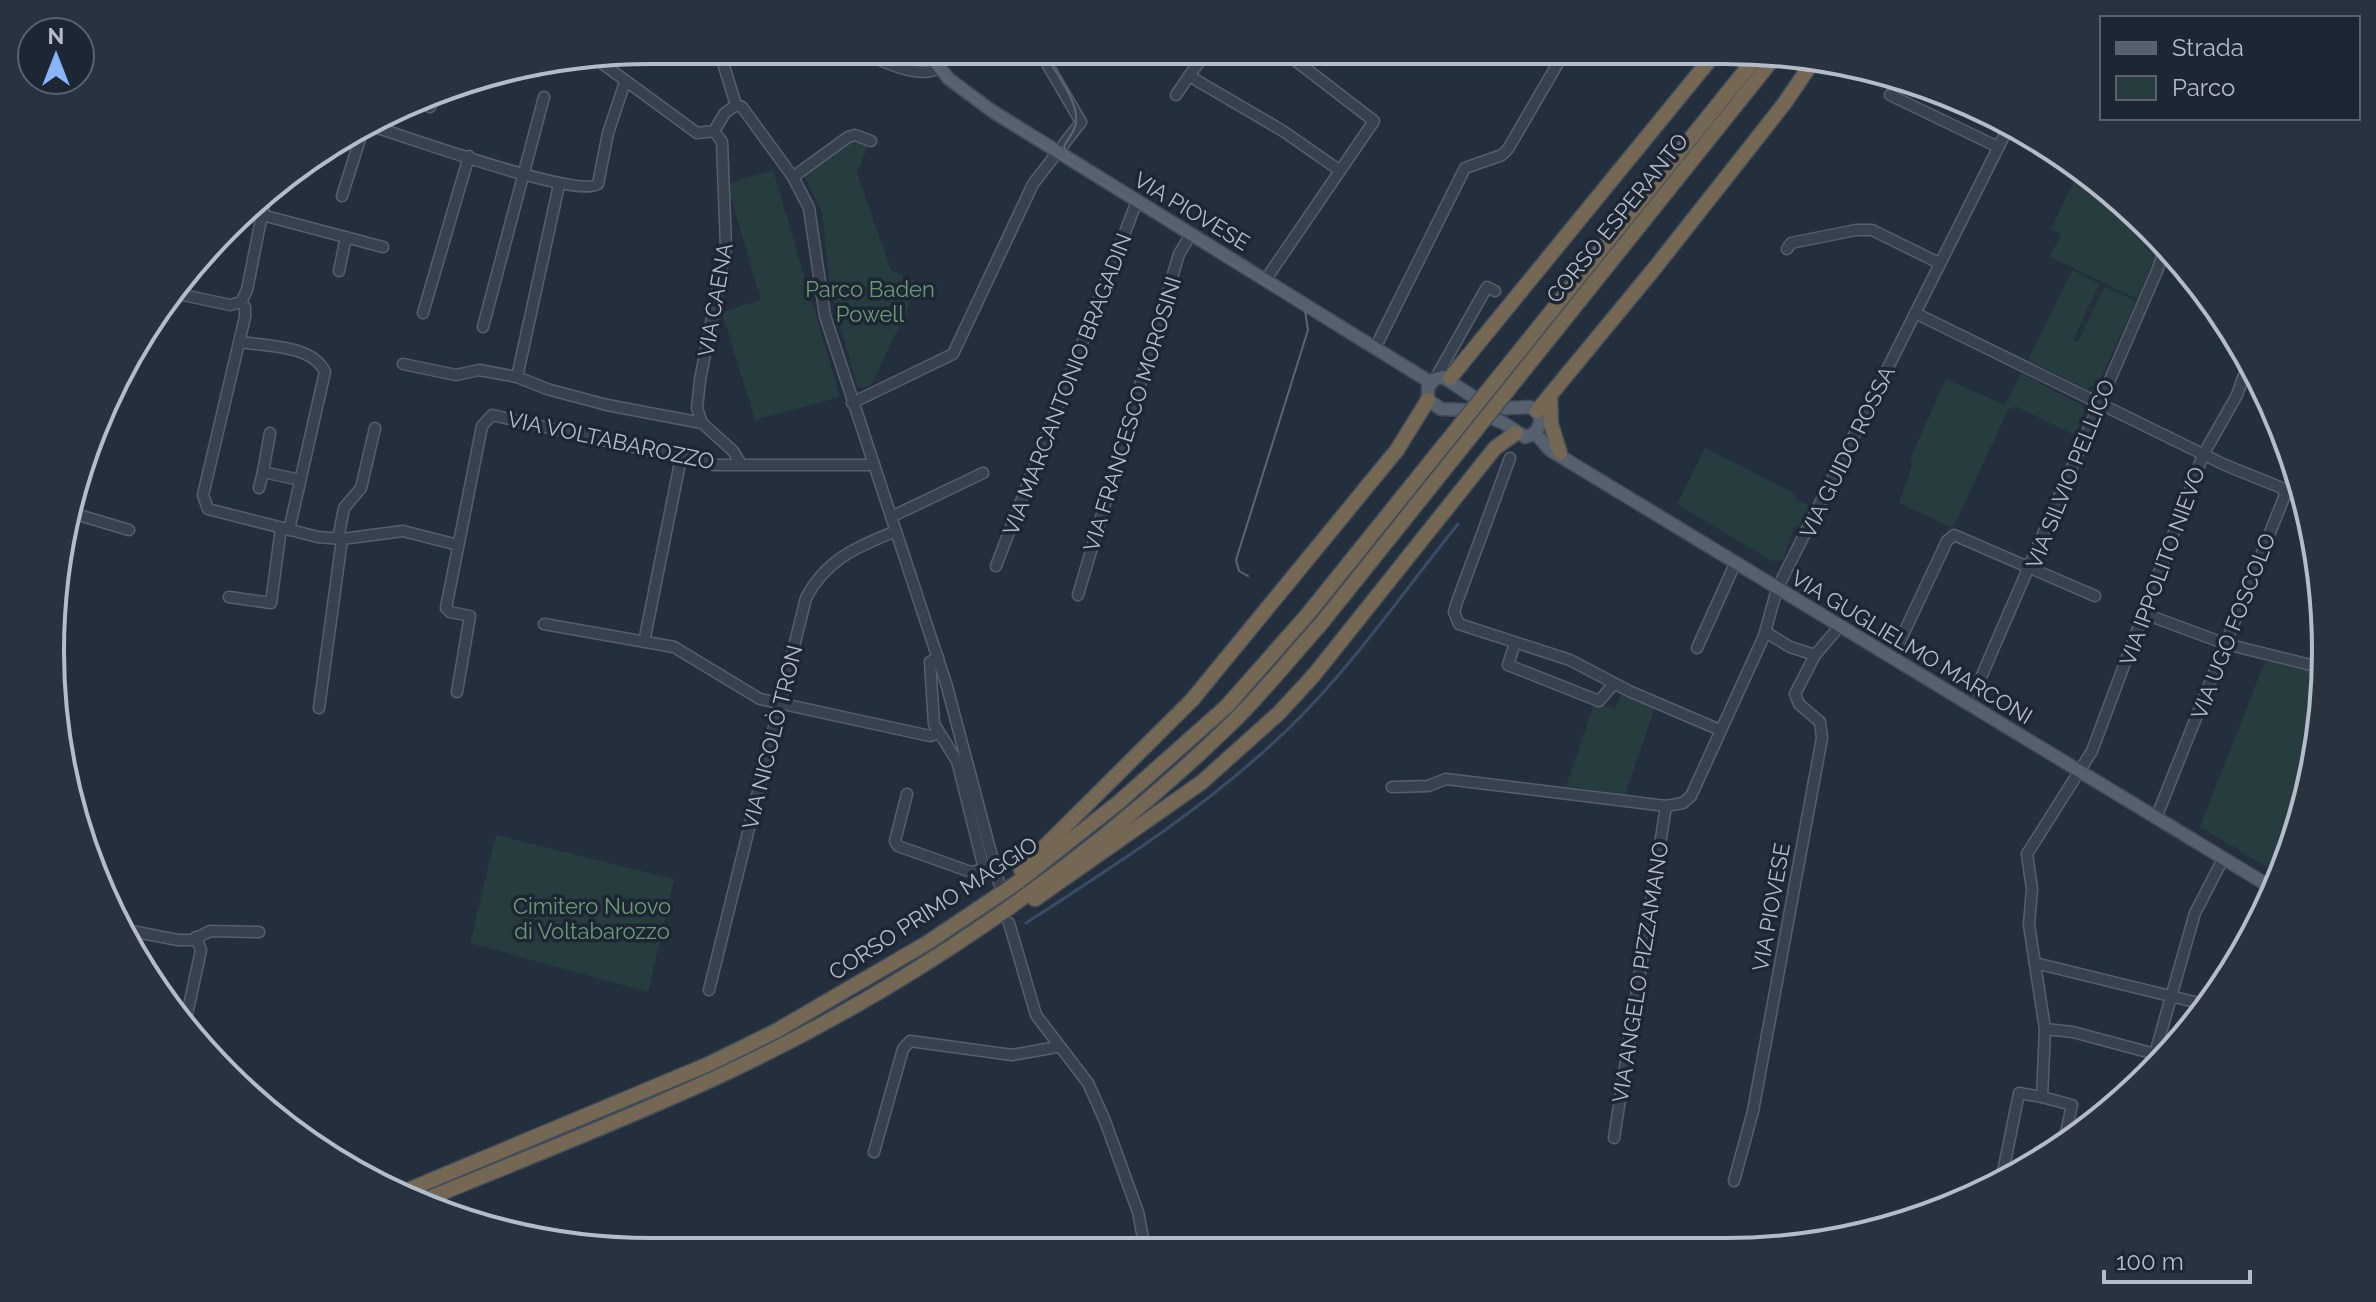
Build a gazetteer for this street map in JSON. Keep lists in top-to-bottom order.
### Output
{
  "streets": {
    "highway": ["CORSO ESPERANTO", "CORSO PRIMO MAGGIO"],
    "main road": ["VIA PIOVESE", "VIA GUGLIELMO MARCONI"],
    "street": [
      "VIA CAENA",
      "VIA MARCANTONIO BRAGADIN",
      "VIA FRANCESCO MOROSINI",
      "VIA VOLTABAROZZO",
      "VIA GUIDO ROSSA",
      "VIA SILVIO PELLICO",
      "VIA IPPOLITO NIEVO",
      "VIA UGO FOSCOLO",
      "VIA NICOLÒ TRON",
      "VIA ANGELO PIZZAMANO"
    ]
  },
  "crossings": [
    ["VIA PIOVESE", "VIA MARCANTONIO BRAGADIN"],
    ["VIA PIOVESE", "VIA FRANCESCO MOROSINI"],
    ["VIA PIOVESE", "VIA GUGLIELMO MARCONI"],
    ["CORSO ESPERANTO", "CORSO PRIMO MAGGIO"],
    ["VIA GUIDO ROSSA", "VIA GUGLIELMO MARCONI"],
    ["VIA SILVIO PELLICO", "VIA UGO FOSCOLO"],
    ["VIA SILVIO PELLICO", "VIA GUGLIELMO MARCONI"],
    ["VIA IPPOLITO NIEVO", "VIA UGO FOSCOLO"],
    ["VIA IPPOLITO NIEVO", "VIA GUGLIELMO MARCONI"],
    ["VIA UGO FOSCOLO", "VIA GUGLIELMO MARCONI"]
  ],
  "parks": ["Parco Baden Powell", "Cimitero Nuovo di Voltabarozzo"],
  "legend": ["Strada", "Parco"],
  "scale_bar": "100 m",
  "north": "top"
}
